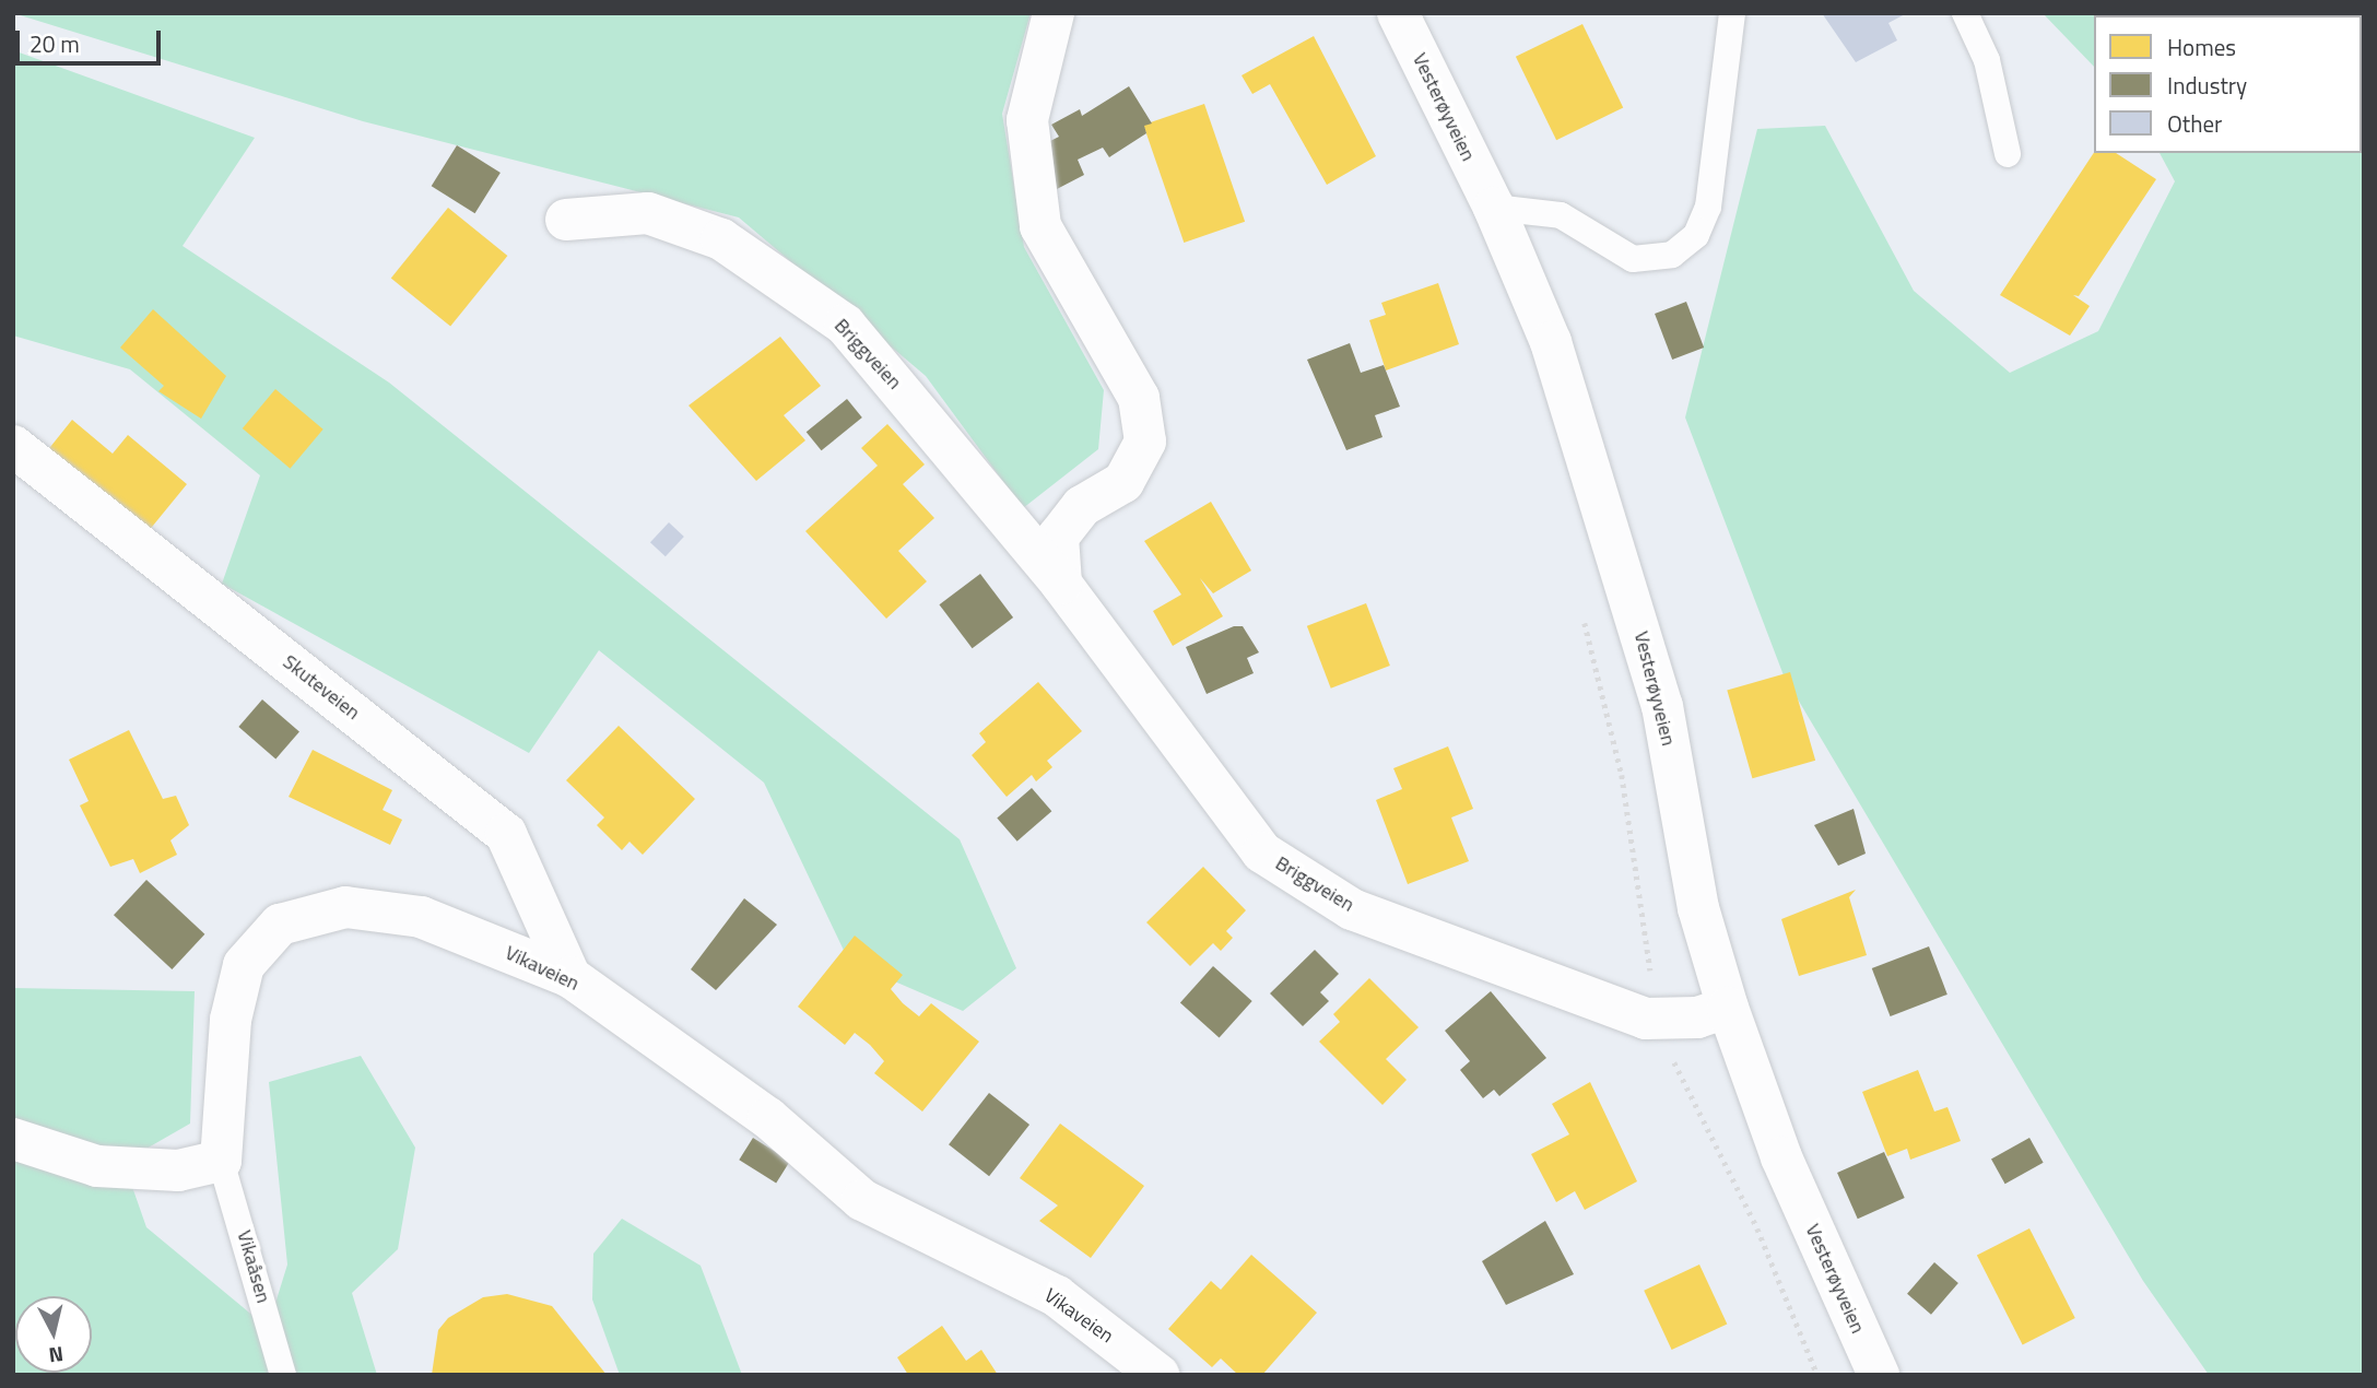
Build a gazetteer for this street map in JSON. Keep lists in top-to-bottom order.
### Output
{
  "streets": {
    "street": [
      "Vesterøyveien",
      "Briggveien",
      "Skuteveien",
      "Vikaveien"
    ],
    "lane": ["Vikaåsen"]
  },
  "crossings": [
    ["Vesterøyveien", "Briggveien"],
    ["Skuteveien", "Vikaveien"],
    ["Vikaveien", "Vikaåsen"]
  ],
  "legend": ["Homes", "Industry", "Other"],
  "scale_bar": "20 m",
  "north": "bottom"
}
